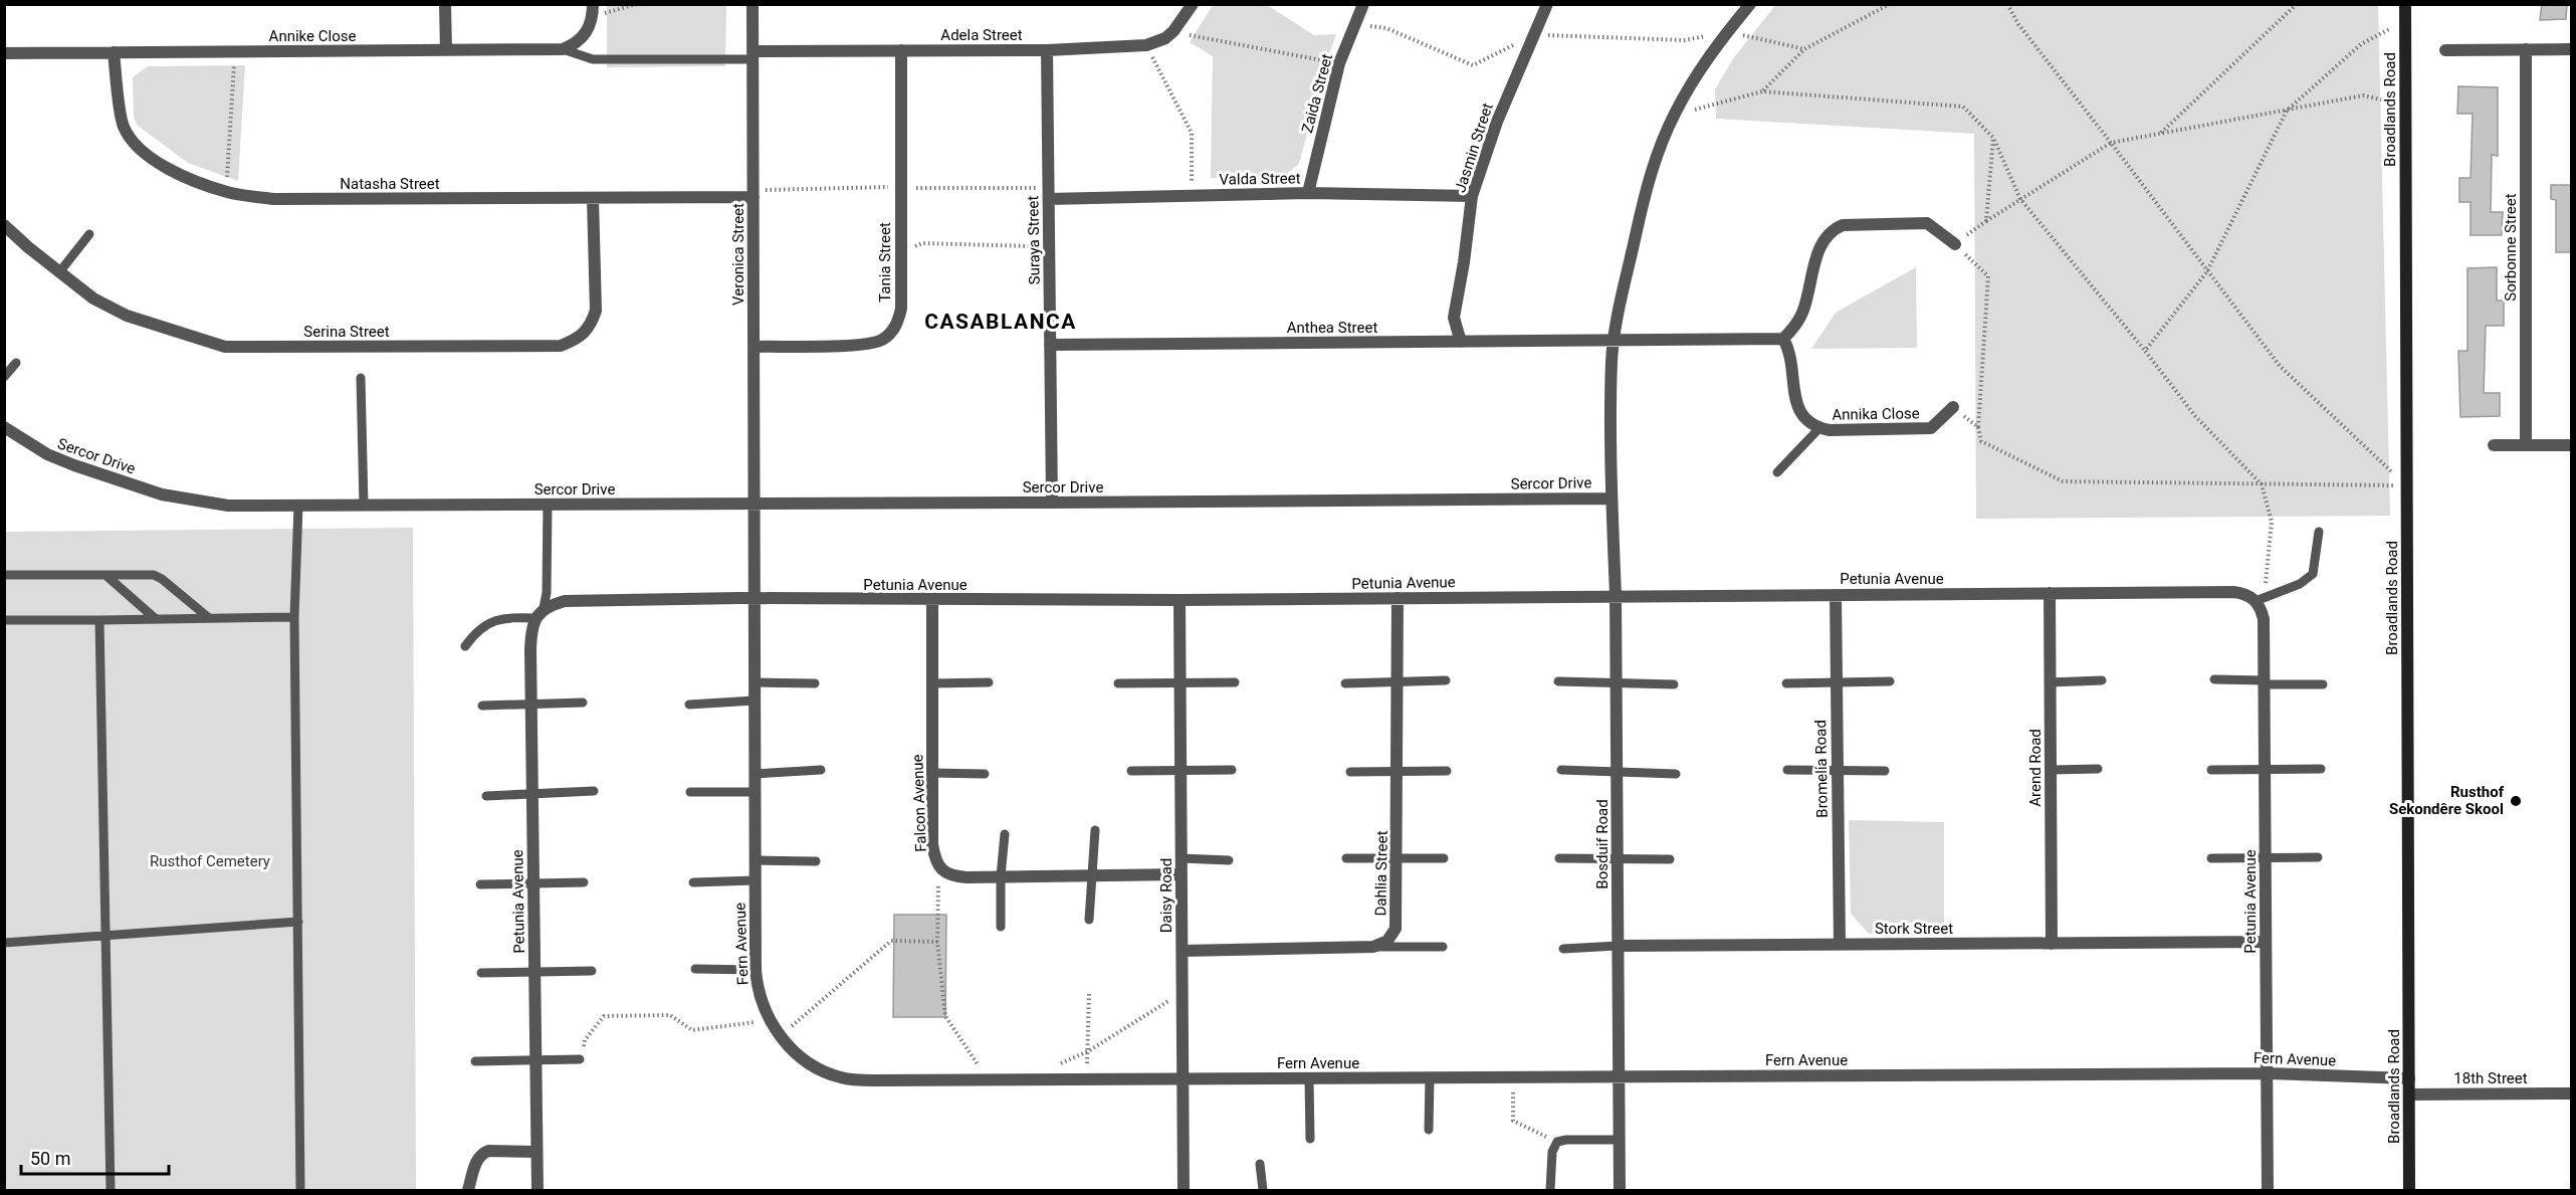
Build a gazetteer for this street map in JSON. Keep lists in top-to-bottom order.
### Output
{
  "streets": {
    "main road": ["Broadlands Road"],
    "street": [
      "Adela Street",
      "Annike Close",
      "Zaida Street",
      "Jasmin Street",
      "Valda Street",
      "Natasha Street",
      "Suraya Street",
      "Sorbonne Street",
      "Veronica Street",
      "Tania Street",
      "Anthea Street",
      "Serina Street",
      "Annika Close",
      "Sercor Drive",
      "Petunia Avenue",
      "Arend Road",
      "Bromelia Road",
      "Falcon Avenue",
      "Bosduif Road",
      "Dahlia Street",
      "Daisy Road",
      "Stork Street",
      "Fern Avenue",
      "18th Street"
    ]
  },
  "crossings": [
    ["Adela Street", "Suraya Street"],
    ["Adela Street", "Veronica Street"],
    ["Adela Street", "Tania Street"],
    ["Annike Close", "Natasha Street"],
    ["Zaida Street", "Valda Street"],
    ["Broadlands Road", "Fern Avenue"],
    ["Broadlands Road", "18th Street"],
    ["Jasmin Street", "Valda Street"],
    ["Jasmin Street", "Anthea Street"],
    ["Valda Street", "Suraya Street"],
    ["Natasha Street", "Veronica Street"],
    ["Natasha Street", "Serina Street"],
    ["Suraya Street", "Anthea Street"],
    ["Suraya Street", "Sercor Drive"],
    ["Veronica Street", "Tania Street"],
    ["Veronica Street", "Sercor Drive"],
    ["Veronica Street", "Fern Avenue"],
    ["Anthea Street", "Sercor Drive"],
    ["Sercor Drive", "Bosduif Road"],
    ["Sercor Drive", "Fern Avenue"],
    ["Petunia Avenue", "Arend Road"],
    ["Petunia Avenue", "Bromelia Road"],
    ["Petunia Avenue", "Falcon Avenue"],
    ["Petunia Avenue", "Bosduif Road"],
    ["Petunia Avenue", "Dahlia Street"],
    ["Petunia Avenue", "Daisy Road"],
    ["Petunia Avenue", "Stork Street"],
    ["Petunia Avenue", "Fern Avenue"],
    ["Arend Road", "Stork Street"],
    ["Bromelia Road", "Stork Street"],
    ["Falcon Avenue", "Daisy Road"],
    ["Bosduif Road", "Stork Street"],
    ["Bosduif Road", "Fern Avenue"],
    ["Daisy Road", "Fern Avenue"]
  ],
  "districts": ["CASABLANCA"],
  "parks": ["Rusthof Cemetery"],
  "places": ["Rusthof Sekondêre Skool"],
  "scale_bar": "50 m"
}
